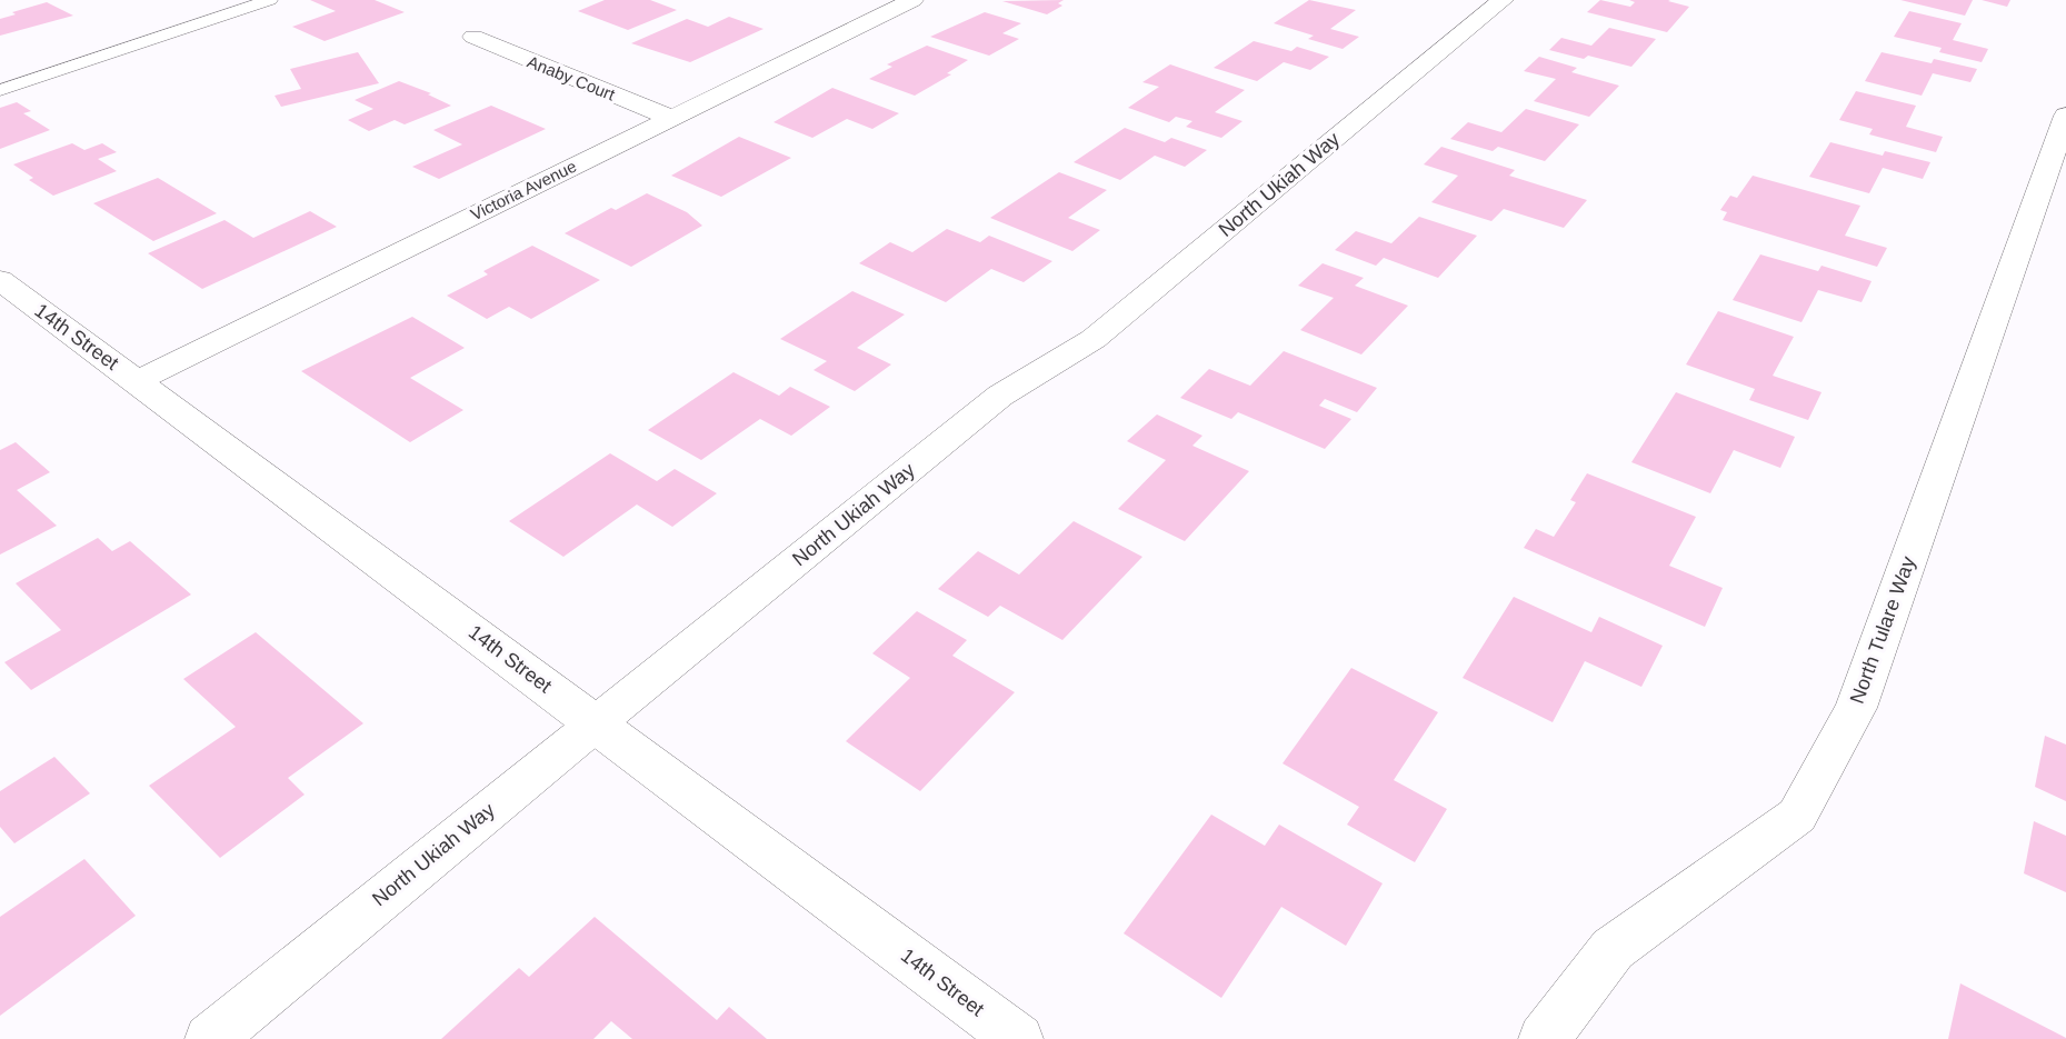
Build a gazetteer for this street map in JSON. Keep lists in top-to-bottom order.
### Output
{
  "streets": {
    "street": [
      "Anaby Court",
      "North Ukiah Way",
      "Victoria Avenue",
      "14th Street",
      "North Tulare Way"
    ]
  },
  "crossings": [
    ["Anaby Court", "Victoria Avenue"],
    ["North Ukiah Way", "14th Street"],
    ["Victoria Avenue", "14th Street"]
  ]
}
